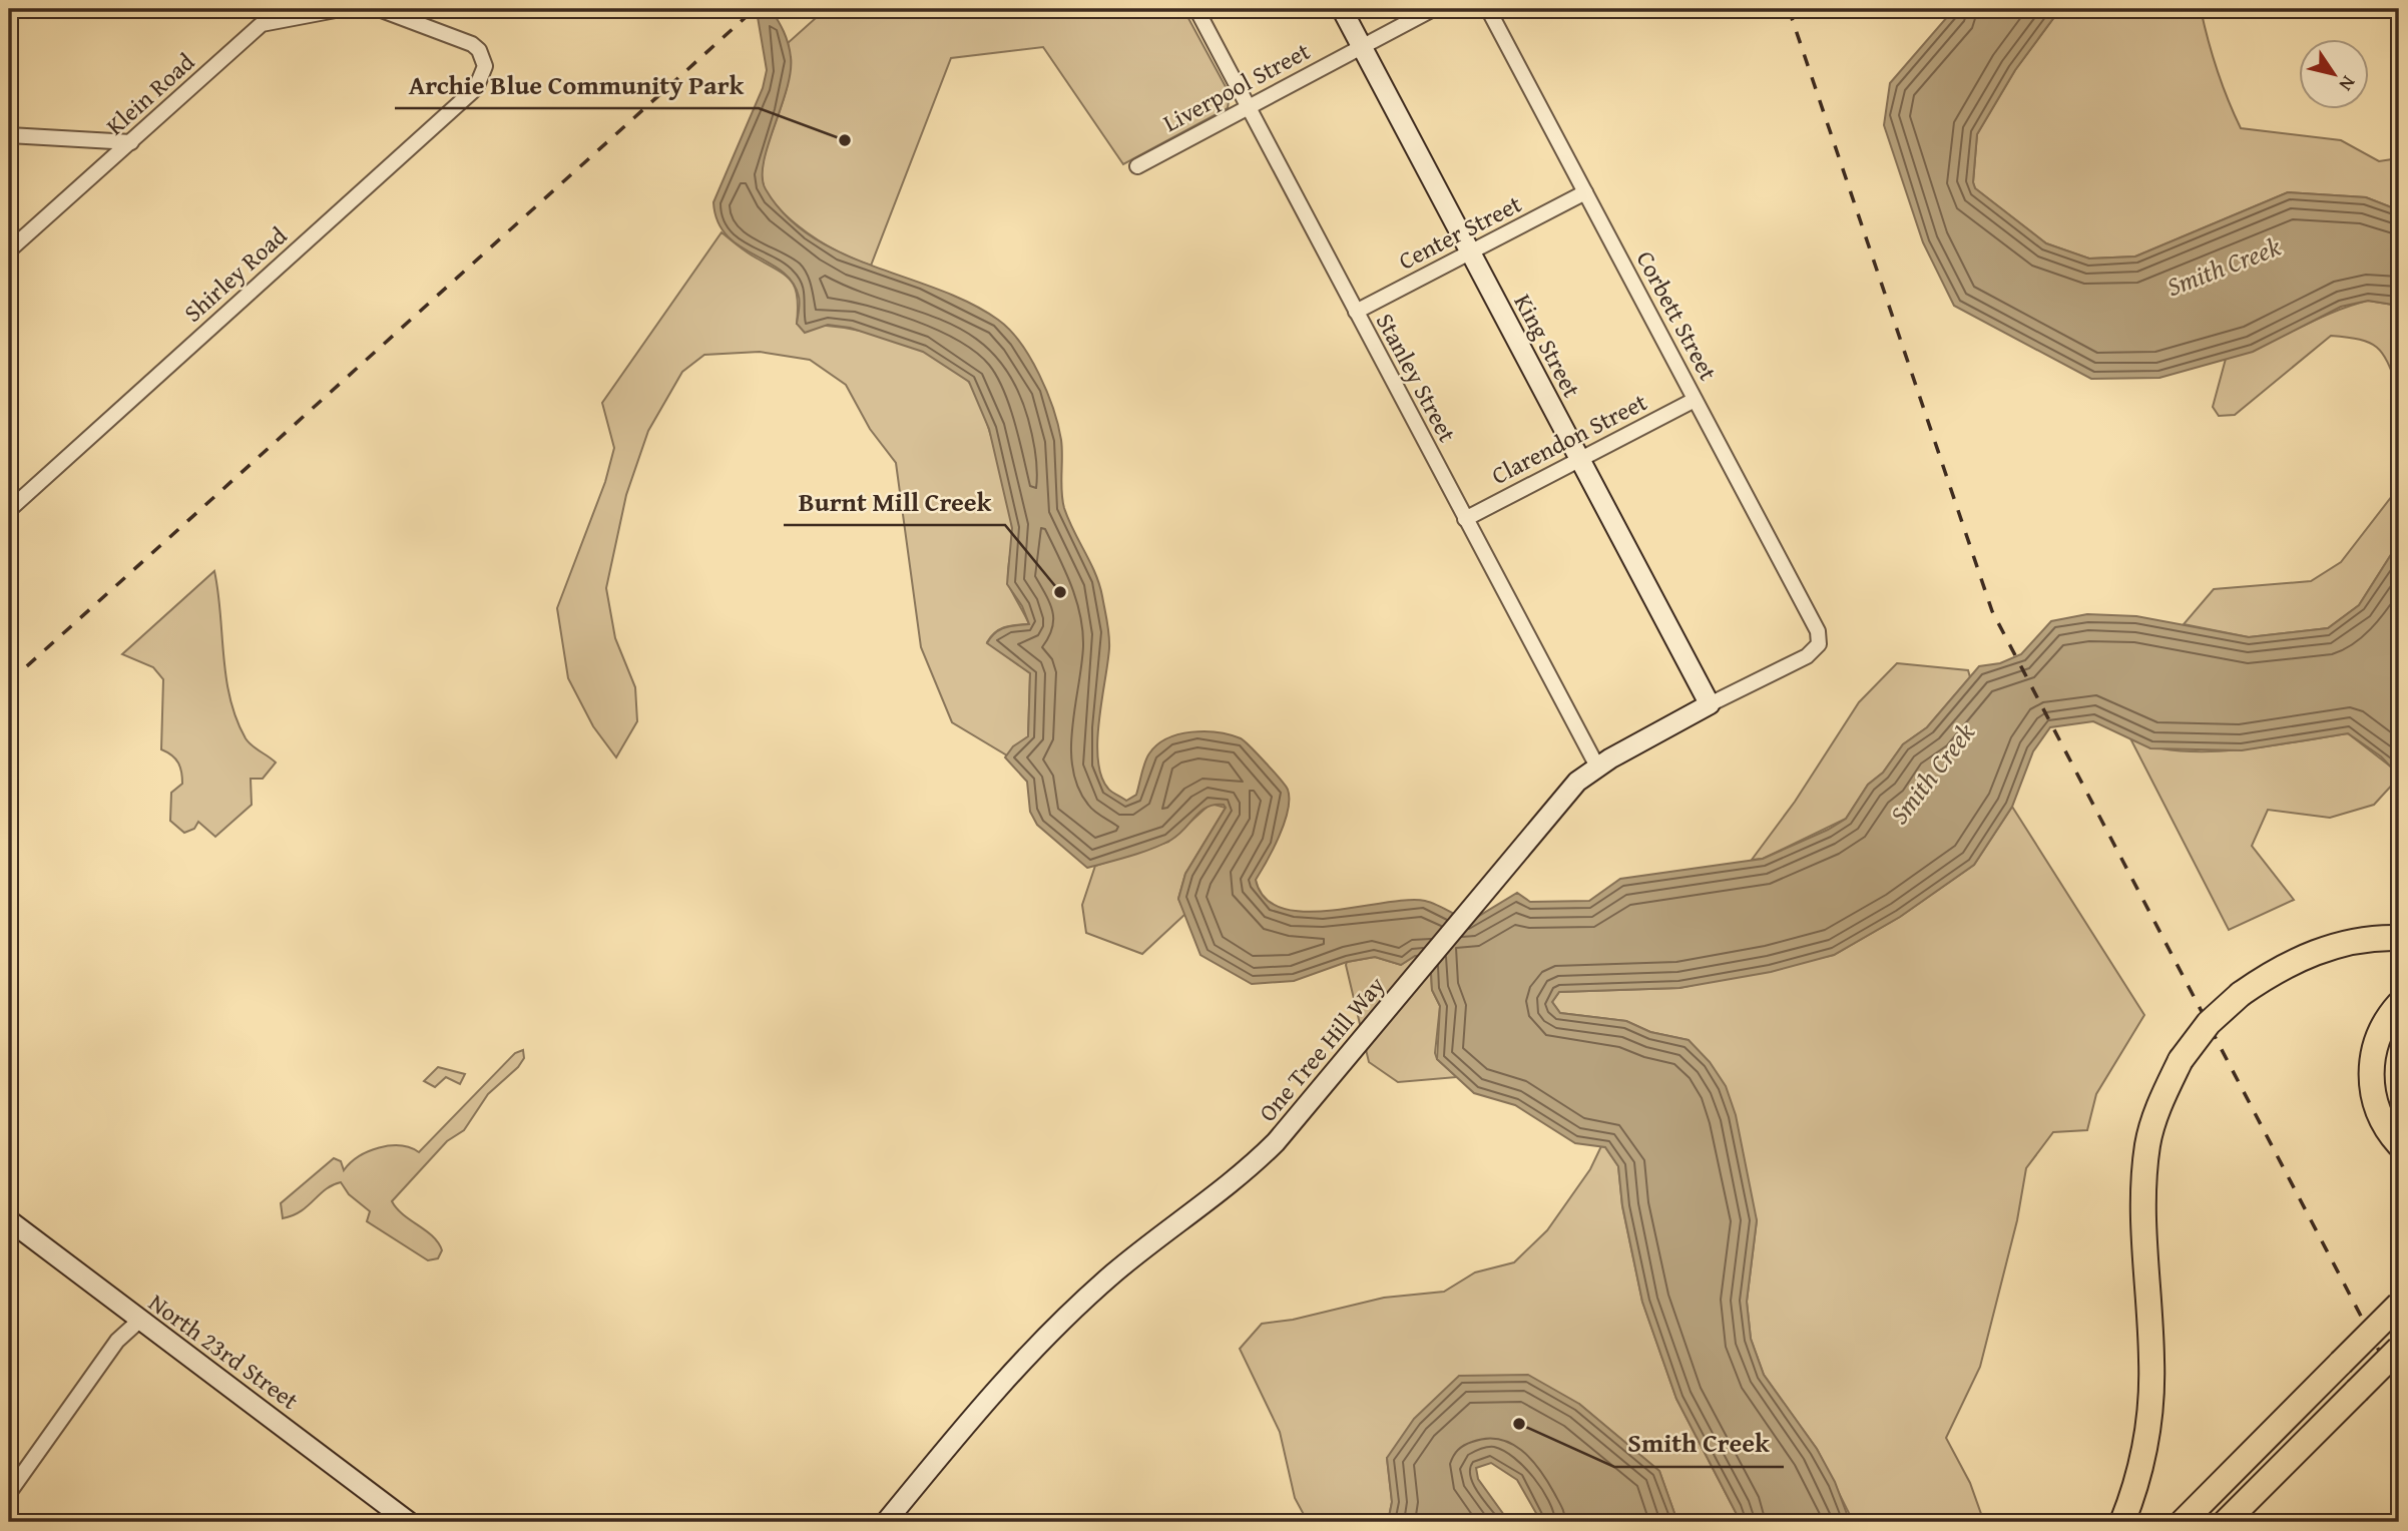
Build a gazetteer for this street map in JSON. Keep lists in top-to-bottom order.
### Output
{
  "streets": {
    "street": [
      "Liverpool Street",
      "Klein Road",
      "Center Street",
      "Shirley Road",
      "Corbett Street",
      "King Street",
      "Stanley Street",
      "Clarendon Street",
      "One Tree Hill Way",
      "North 23rd Street"
    ]
  },
  "crossings": [
    ["Liverpool Street", "King Street"],
    ["Liverpool Street", "Stanley Street"],
    ["Center Street", "Corbett Street"],
    ["Center Street", "King Street"],
    ["Center Street", "Stanley Street"],
    ["Corbett Street", "Clarendon Street"],
    ["Corbett Street", "One Tree Hill Way"],
    ["King Street", "Clarendon Street"],
    ["King Street", "One Tree Hill Way"],
    ["Stanley Street", "Clarendon Street"],
    ["Stanley Street", "One Tree Hill Way"]
  ],
  "water": ["Smith Creek"],
  "places": ["Archie Blue Community Park", "Burnt Mill Creek", "Smith Creek"],
  "north": "bottom right"
}
